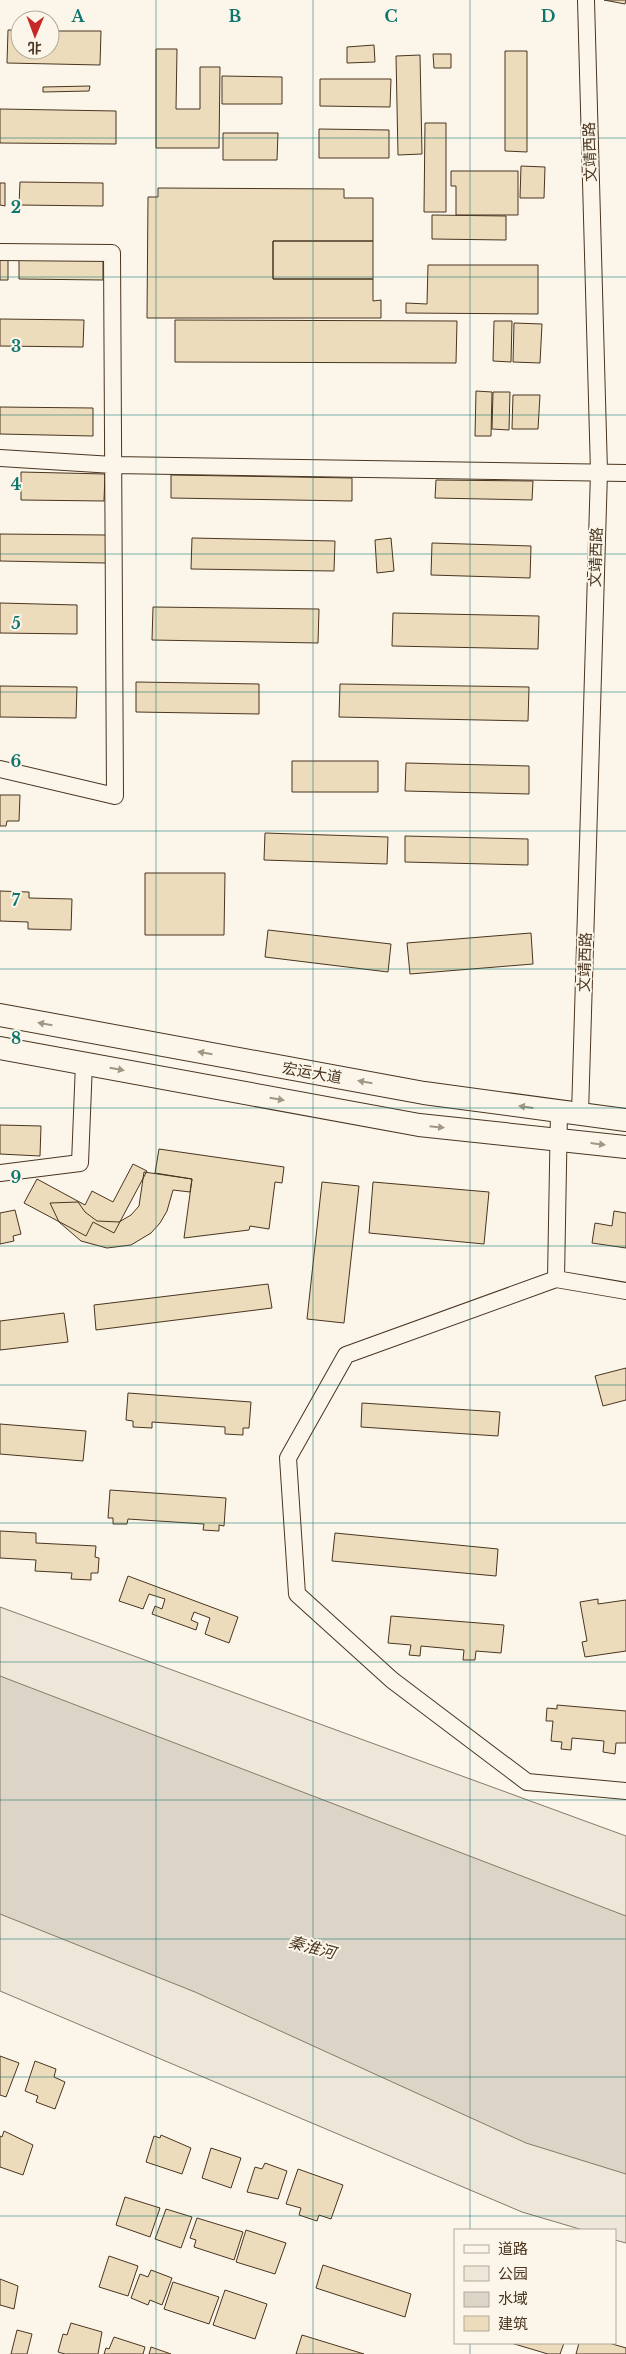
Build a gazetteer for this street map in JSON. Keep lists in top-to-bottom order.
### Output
{
  "streets": {
    "main road": ["宏运大道"],
    "street": ["文靖西路"]
  },
  "crossings": [
    ["文靖西路", "宏运大道"]
  ],
  "water": ["秦淮河"],
  "legend": [
    "道路",
    "公园",
    "水域",
    "建筑"
  ],
  "north": "bottom",
  "grid": {
    "columns": [
      "A",
      "B",
      "C",
      "D"
    ],
    "rows": [
      "2",
      "3",
      "4",
      "5",
      "6",
      "7",
      "8",
      "9"
    ]
  }
}
